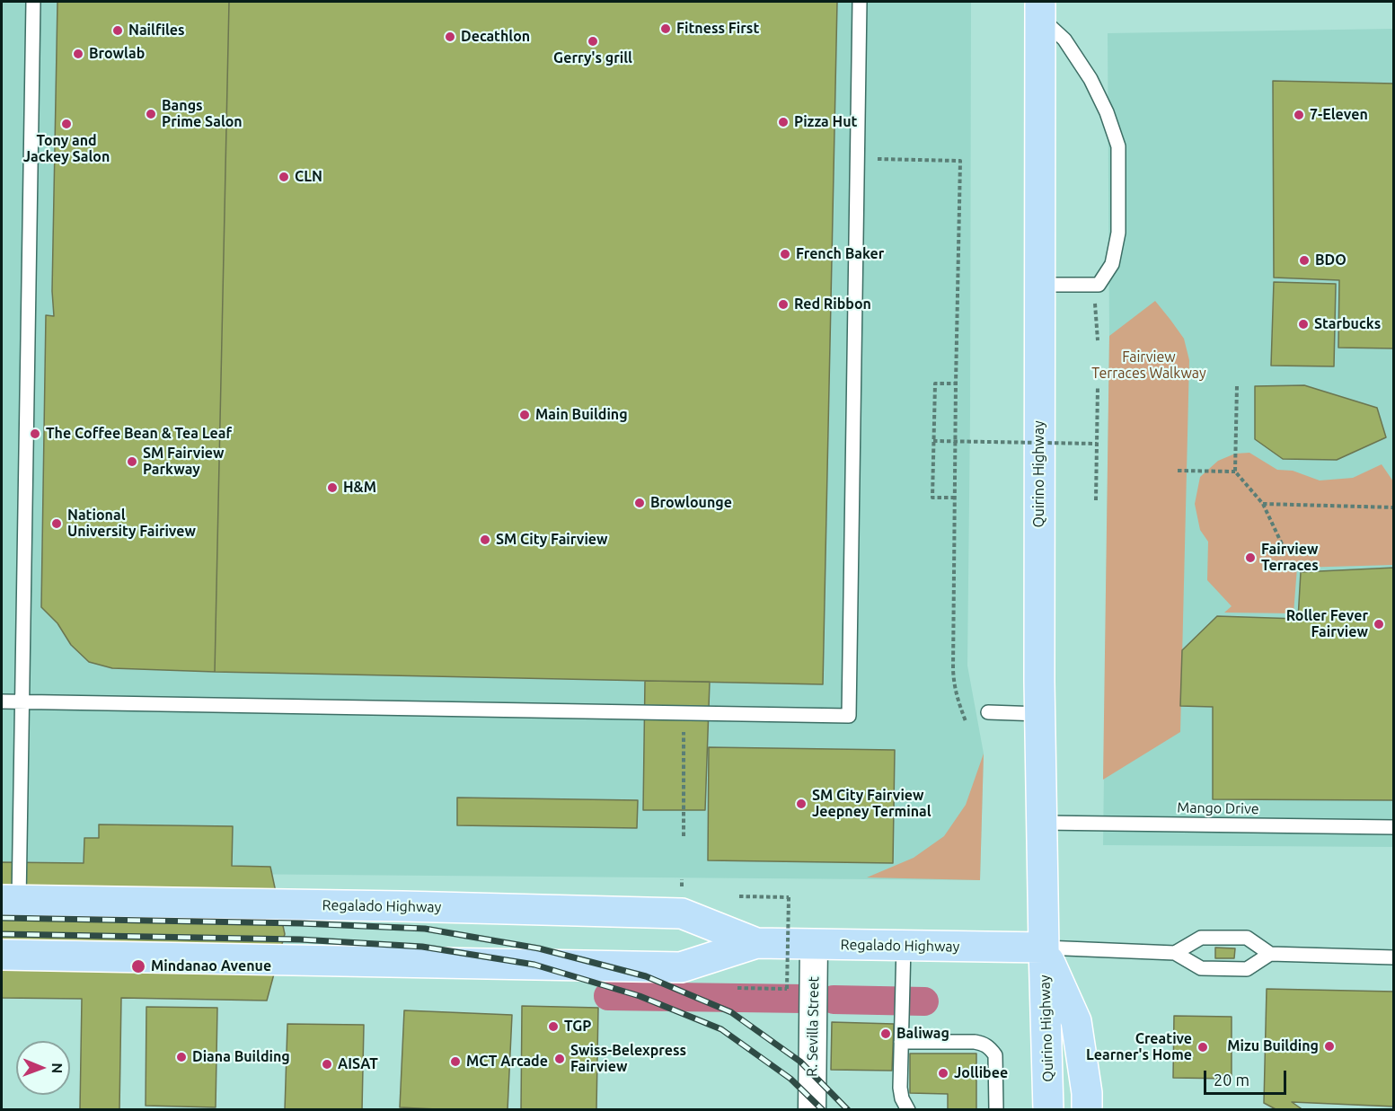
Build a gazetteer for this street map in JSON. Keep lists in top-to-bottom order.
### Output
{
  "streets": {
    "main road": ["Quirino Highway", "Regalado Highway"],
    "street": ["R. Sevilla Street"],
    "lane": ["Mango Drive"]
  },
  "crossings": [
    ["Quirino Highway", "Mango Drive"],
    ["Quirino Highway", "Regalado Highway"],
    ["Regalado Highway", "R. Sevilla Street"]
  ],
  "parks": ["Fairview Terraces Walkway"],
  "places": [
    "Fitness First",
    "Nailfiles",
    "Decathlon",
    "Gerry's grill",
    "Browlab",
    "Bangs Prime Salon",
    "7-Eleven",
    "Pizza Hut",
    "Tony and Jackey Salon",
    "CLN",
    "French Baker",
    "BDO",
    "Red Ribbon",
    "Starbucks",
    "Main Building",
    "The Coffee Bean & Tea Leaf",
    "SM Fairview Parkway",
    "H&M",
    "Browlounge",
    "National University Fairivew",
    "SM City Fairview",
    "Fairview Terraces",
    "Roller Fever Fairview",
    "SM City Fairview Jeepney Terminal",
    "Mindanao Avenue",
    "TGP",
    "Baliwag",
    "Mizu Building",
    "Creative Learner's Home",
    "Diana Building",
    "Swiss-Belexpress Fairview",
    "MCT Arcade",
    "AISAT",
    "Jollibee"
  ],
  "scale_bar": "20 m",
  "north": "right"
}
